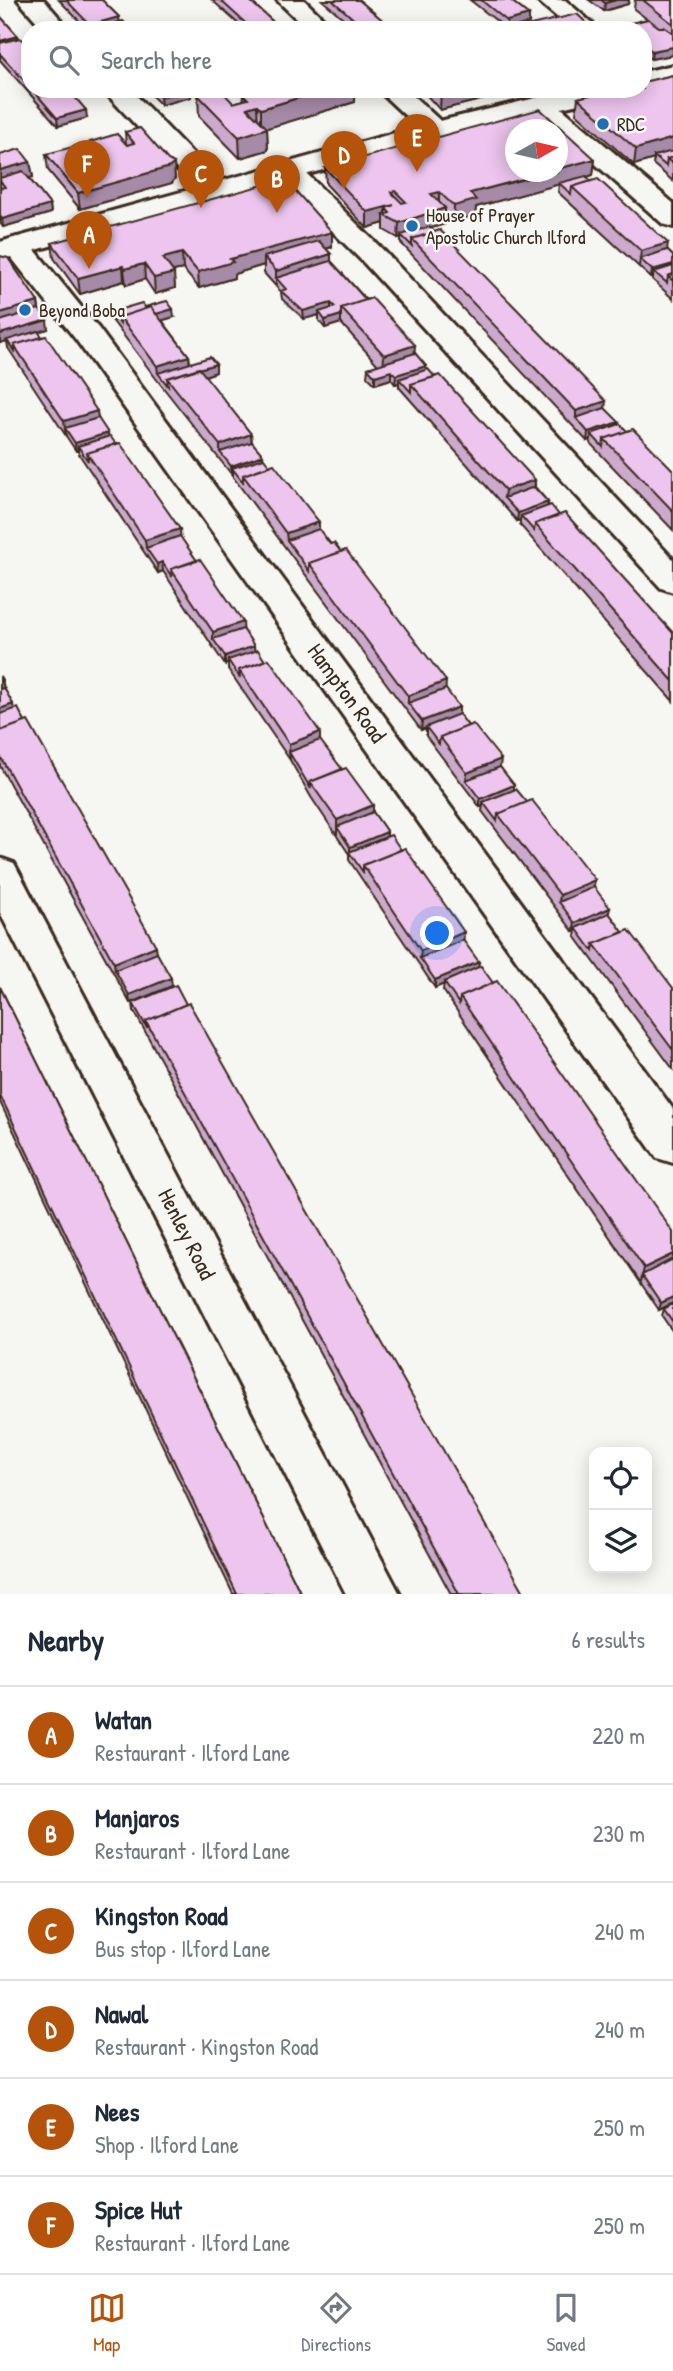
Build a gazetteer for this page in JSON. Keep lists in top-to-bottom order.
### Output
{
  "streets": {
    "street": ["Hampton Road", "Henley Road"]
  },
  "places": ["RDC", "House of Prayer Apostolic Church Ilford", "Beyond Boba"],
  "north": "right",
  "page": {
    "search": "Search here",
    "pins": [
      "E",
      "D",
      "F",
      "C",
      "B",
      "A"
    ],
    "heading": ["Nearby", "6 results"],
    "list": [
      {
        "mark": "A",
        "name": "Watan",
        "note": "Restaurant · Ilford Lane",
        "value": "220 m"
      },
      {
        "mark": "B",
        "name": "Manjaros",
        "note": "Restaurant · Ilford Lane",
        "value": "230 m"
      },
      {
        "mark": "C",
        "name": "Kingston Road",
        "note": "Bus stop · Ilford Lane",
        "value": "240 m"
      },
      {
        "mark": "D",
        "name": "Nawal",
        "note": "Restaurant · Kingston Road",
        "value": "240 m"
      },
      {
        "mark": "E",
        "name": "Nees",
        "note": "Shop · Ilford Lane",
        "value": "250 m"
      },
      {
        "mark": "F",
        "name": "Spice Hut",
        "note": "Restaurant · Ilford Lane",
        "value": "250 m"
      }
    ],
    "nav": ["Map", "Directions", "Saved"]
  }
}
